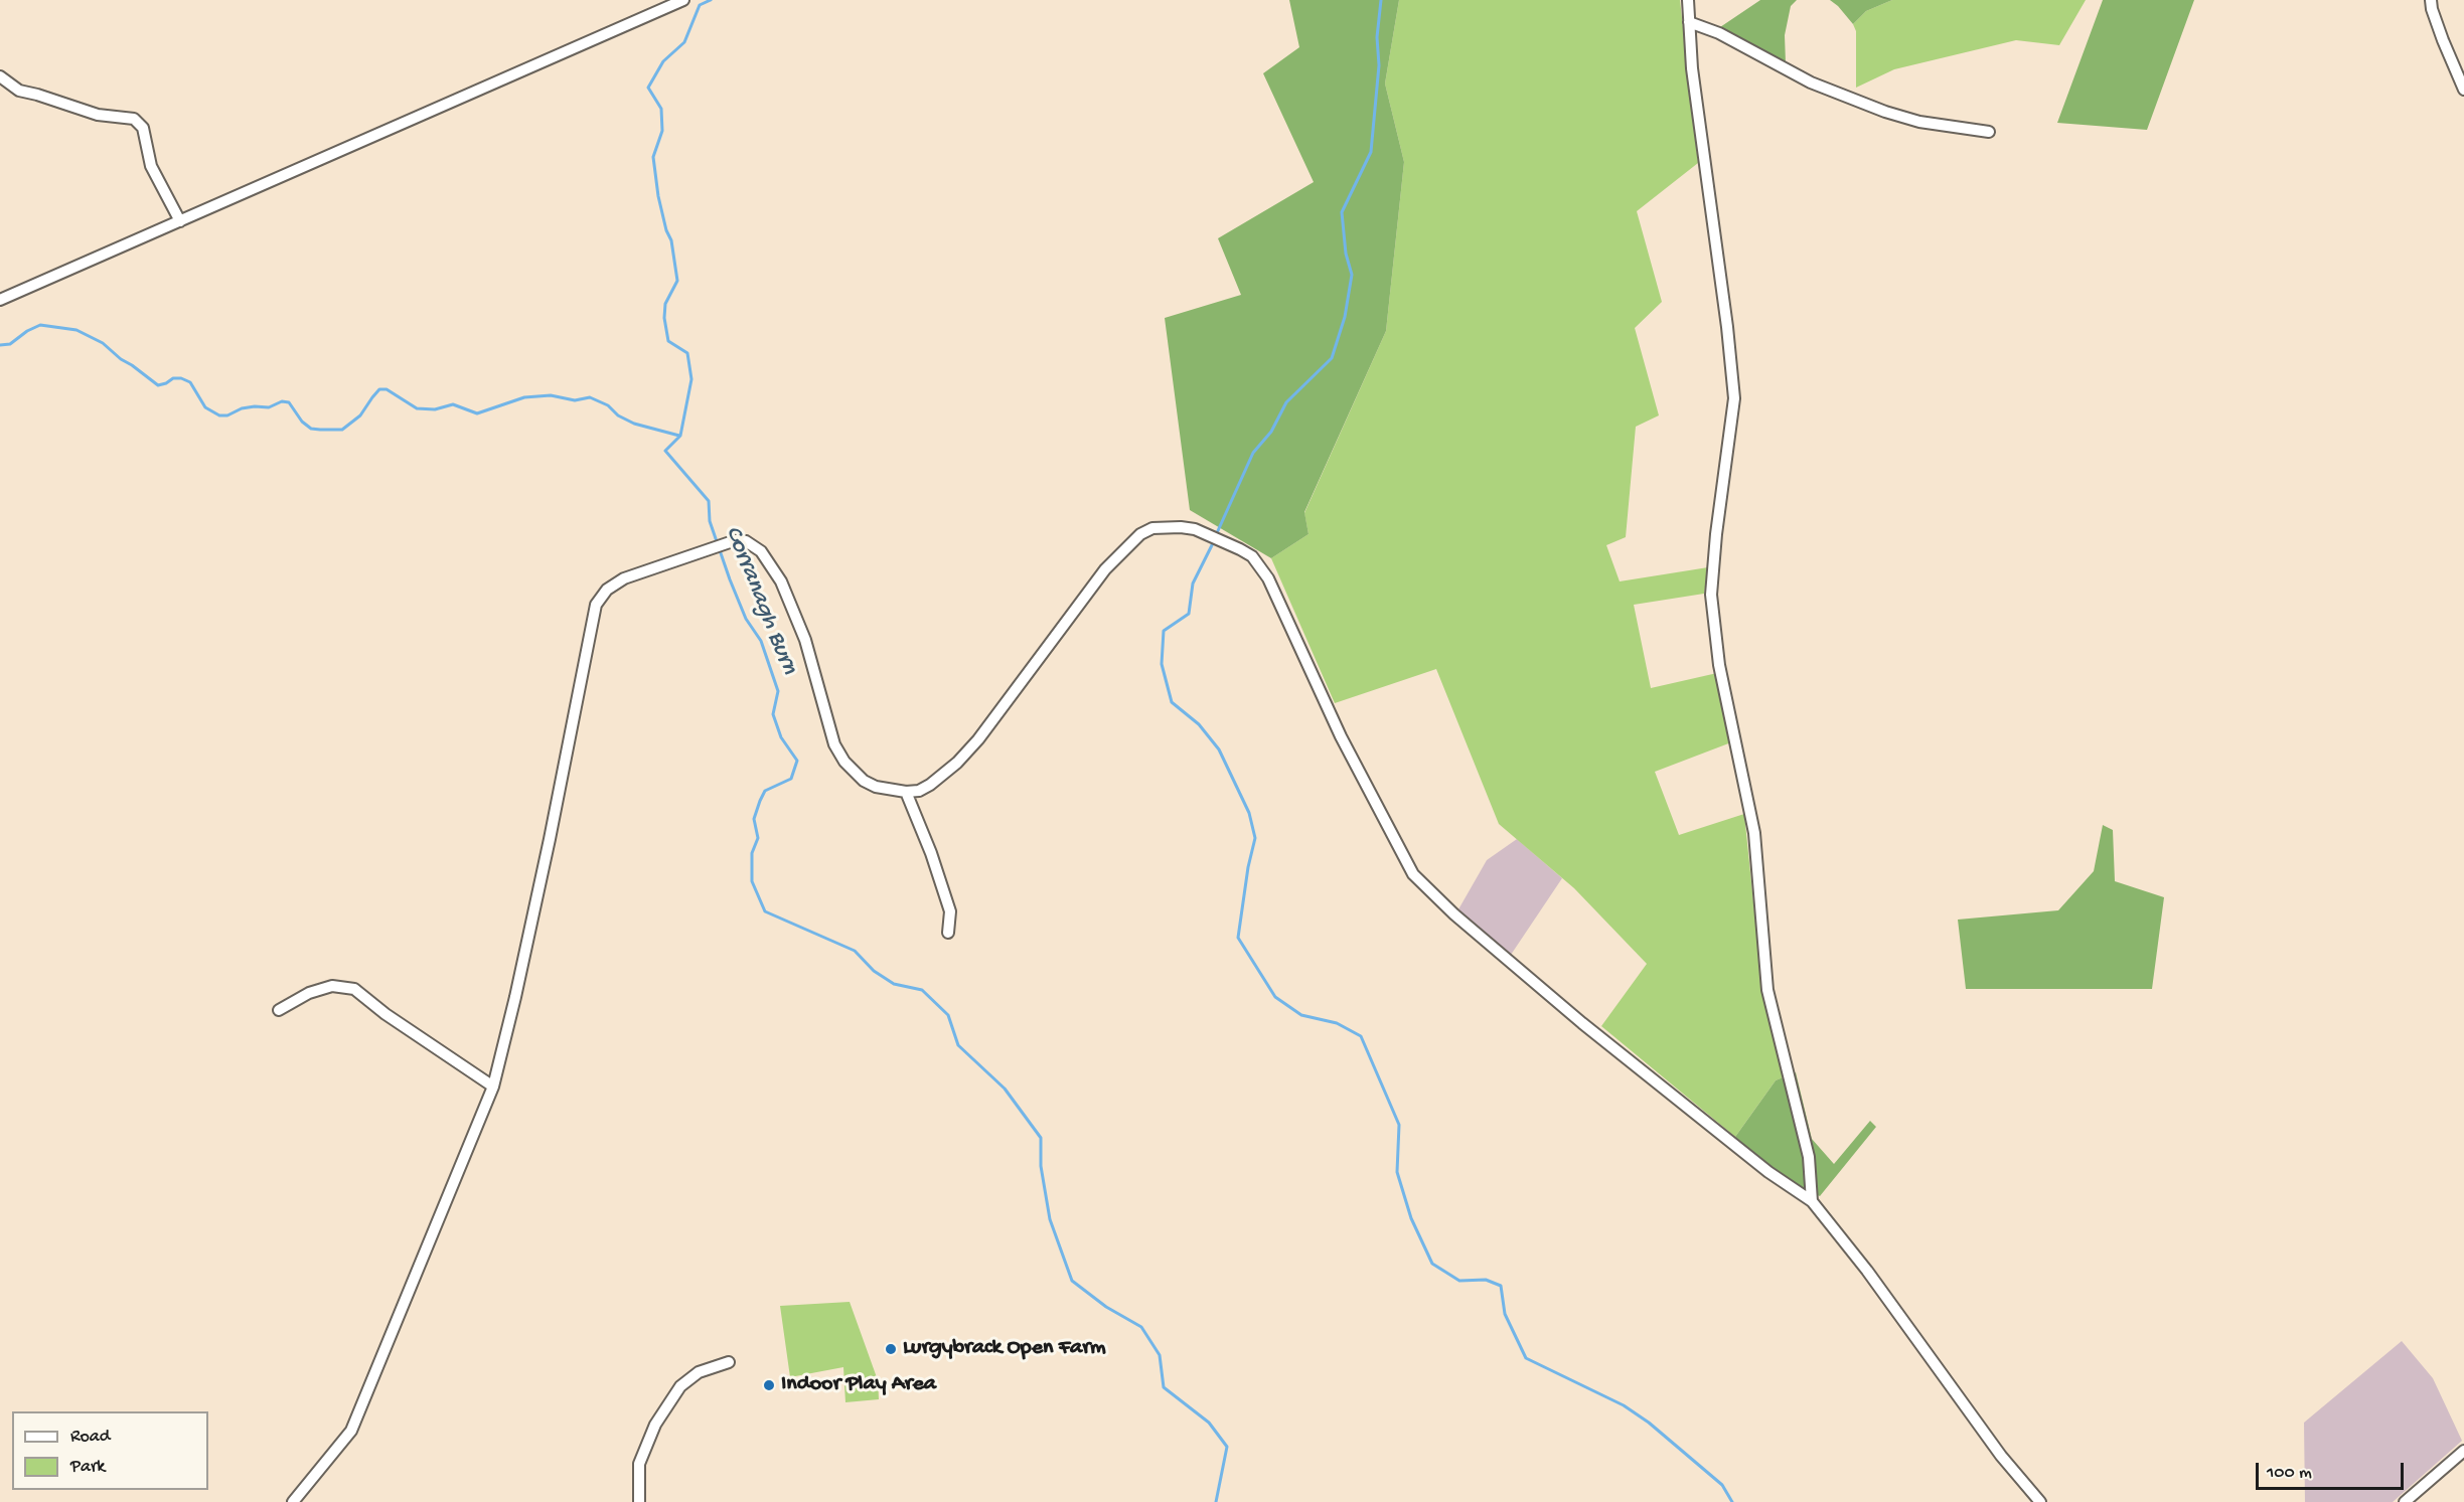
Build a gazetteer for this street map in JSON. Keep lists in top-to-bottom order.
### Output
{
  "water": ["Corranagh Burn"],
  "places": ["Lurgybrack Open Farm", "Indoor Play Area"],
  "legend": ["Road", "Park"],
  "scale_bar": "100 m"
}
